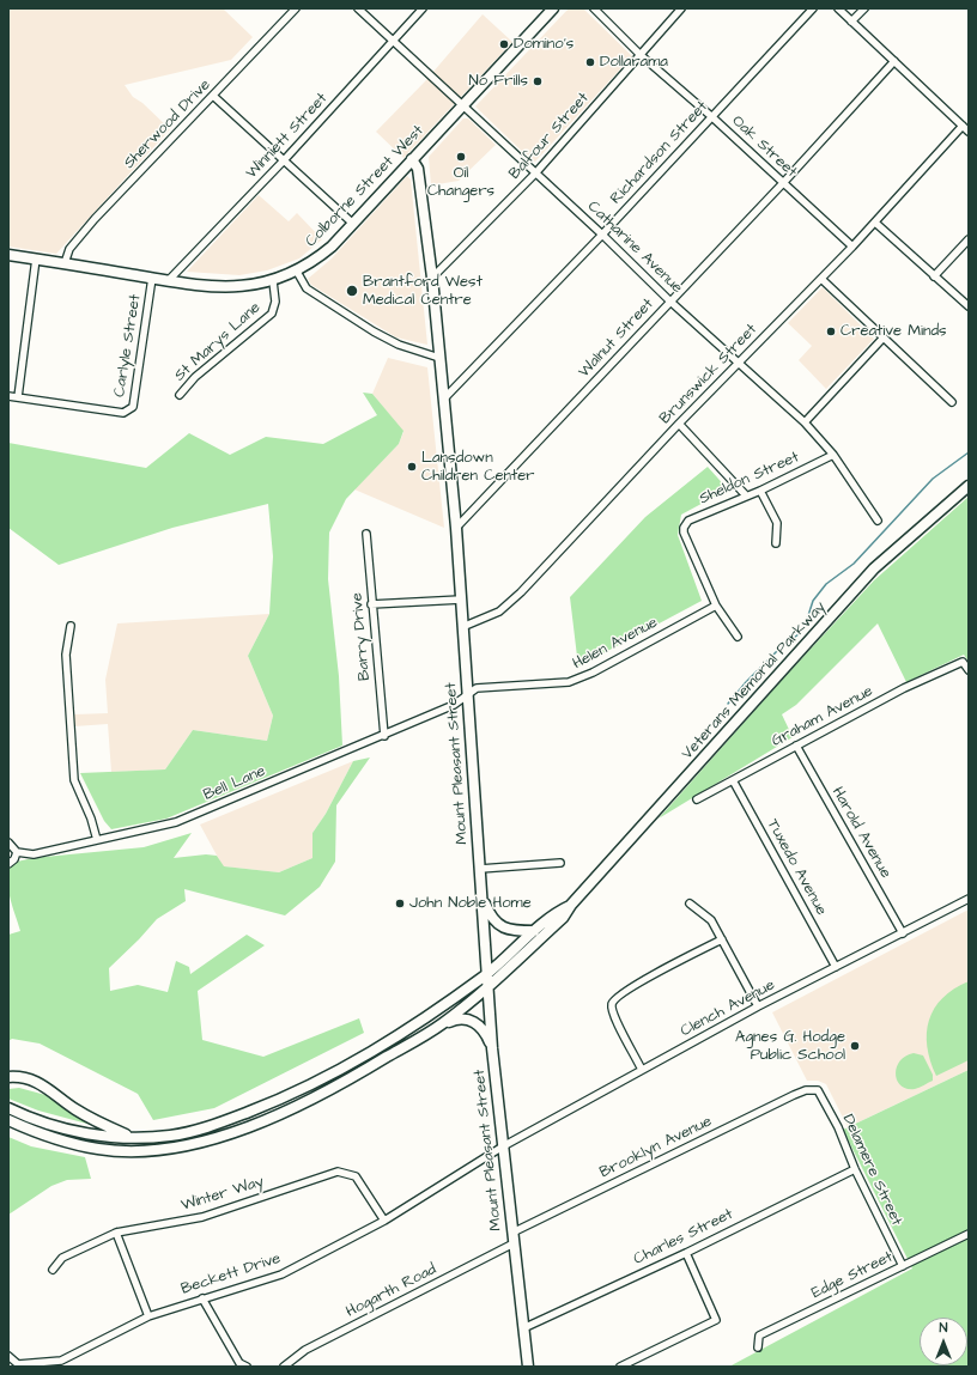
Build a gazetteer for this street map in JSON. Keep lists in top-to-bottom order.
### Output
{
  "streets": {
    "main road": ["Colborne Street West", "Veterans Memorial Parkway", "Mount Pleasant Street"],
    "street": [
      "Sherwood Drive",
      "Winniett Street",
      "Balfour Street",
      "Oak Street",
      "Richardson Street",
      "Catharine Avenue",
      "Walnut Street",
      "St Marys Lane",
      "Carlyle Street",
      "Brunswick Street",
      "Sheldon Street",
      "Barry Drive",
      "Helen Avenue",
      "Graham Avenue",
      "Bell Lane",
      "Harold Avenue",
      "Tuxedo Avenue",
      "Clench Avenue",
      "Brooklyn Avenue",
      "Delamere Street",
      "Winter Way",
      "Charles Street",
      "Beckett Drive",
      "Edge Street",
      "Hogarth Road"
    ]
  },
  "crossings": [
    ["Sherwood Drive", "Colborne Street West"],
    ["Winniett Street", "Colborne Street West"],
    ["Winniett Street", "Catharine Avenue"],
    ["Balfour Street", "Oak Street"],
    ["Balfour Street", "Catharine Avenue"],
    ["Balfour Street", "Mount Pleasant Street"],
    ["Oak Street", "Richardson Street"],
    ["Oak Street", "Walnut Street"],
    ["Oak Street", "Brunswick Street"],
    ["Richardson Street", "Catharine Avenue"],
    ["Richardson Street", "Mount Pleasant Street"],
    ["Colborne Street West", "Catharine Avenue"],
    ["Colborne Street West", "St Marys Lane"],
    ["Colborne Street West", "Carlyle Street"],
    ["Colborne Street West", "Mount Pleasant Street"],
    ["Catharine Avenue", "Walnut Street"],
    ["Catharine Avenue", "Brunswick Street"],
    ["Catharine Avenue", "Sheldon Street"],
    ["Walnut Street", "Mount Pleasant Street"],
    ["Brunswick Street", "Mount Pleasant Street"],
    ["Sheldon Street", "Helen Avenue"],
    ["Barry Drive", "Bell Lane"],
    ["Helen Avenue", "Mount Pleasant Street"],
    ["Helen Avenue", "Bell Lane"],
    ["Veterans Memorial Parkway", "Mount Pleasant Street"],
    ["Graham Avenue", "Harold Avenue"],
    ["Graham Avenue", "Tuxedo Avenue"],
    ["Mount Pleasant Street", "Bell Lane"],
    ["Mount Pleasant Street", "Clench Avenue"],
    ["Mount Pleasant Street", "Brooklyn Avenue"],
    ["Mount Pleasant Street", "Charles Street"],
    ["Mount Pleasant Street", "Beckett Drive"],
    ["Mount Pleasant Street", "Hogarth Road"],
    ["Harold Avenue", "Clench Avenue"],
    ["Tuxedo Avenue", "Clench Avenue"],
    ["Clench Avenue", "Beckett Drive"],
    ["Brooklyn Avenue", "Delamere Street"],
    ["Delamere Street", "Charles Street"],
    ["Delamere Street", "Edge Street"],
    ["Winter Way", "Beckett Drive"]
  ],
  "places": [
    "Domino's",
    "Dollarama",
    "No Frills",
    "Oil Changers",
    "Brantford West Medical Centre",
    "Creative Minds",
    "Lansdown Children Center",
    "John Noble Home",
    "Agnes G. Hodge Public School"
  ],
  "north": "top"
}
